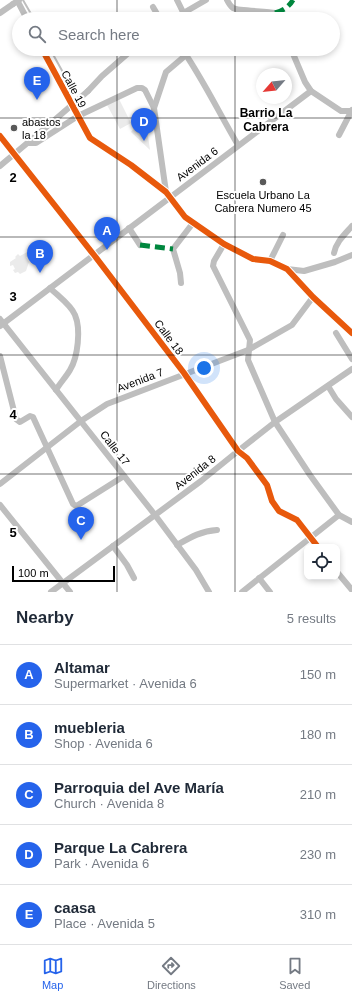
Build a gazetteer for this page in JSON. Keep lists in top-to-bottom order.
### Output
{
  "streets": {
    "street": [
      "Calle 19",
      "Avenida 6",
      "Calle 18",
      "Avenida 7",
      "Calle 17",
      "Avenida 8"
    ]
  },
  "crossings": [
    ["Calle 19", "Avenida 6"],
    ["Avenida 6", "Calle 18"],
    ["Avenida 6", "Calle 17"],
    ["Calle 18", "Avenida 7"],
    ["Calle 18", "Avenida 8"],
    ["Avenida 7", "Calle 17"],
    ["Calle 17", "Avenida 8"]
  ],
  "districts": ["Barrio La Cabrera"],
  "places": ["abastos la 18", "Escuela Urbano La Cabrera Numero 45"],
  "scale_bar": "100 m",
  "north": "bottom left",
  "page": {
    "search": "Search here",
    "pins": [
      "E",
      "D",
      "A",
      "B",
      "C"
    ],
    "scale": "100 m",
    "heading": ["Nearby", "5 results"],
    "list": [
      {
        "mark": "A",
        "name": "Altamar",
        "note": "Supermarket · Avenida 6",
        "value": "150 m"
      },
      {
        "mark": "B",
        "name": "muebleria",
        "note": "Shop · Avenida 6",
        "value": "180 m"
      },
      {
        "mark": "C",
        "name": "Parroquia del Ave María",
        "note": "Church · Avenida 8",
        "value": "210 m"
      },
      {
        "mark": "D",
        "name": "Parque La Cabrera",
        "note": "Park · Avenida 6",
        "value": "230 m"
      },
      {
        "mark": "E",
        "name": "caasa",
        "note": "Place · Avenida 5",
        "value": "310 m"
      }
    ],
    "nav": ["Map", "Directions", "Saved"]
  },
  "grid": {
    "rows": [
      "2",
      "3",
      "4",
      "5"
    ]
  }
}
